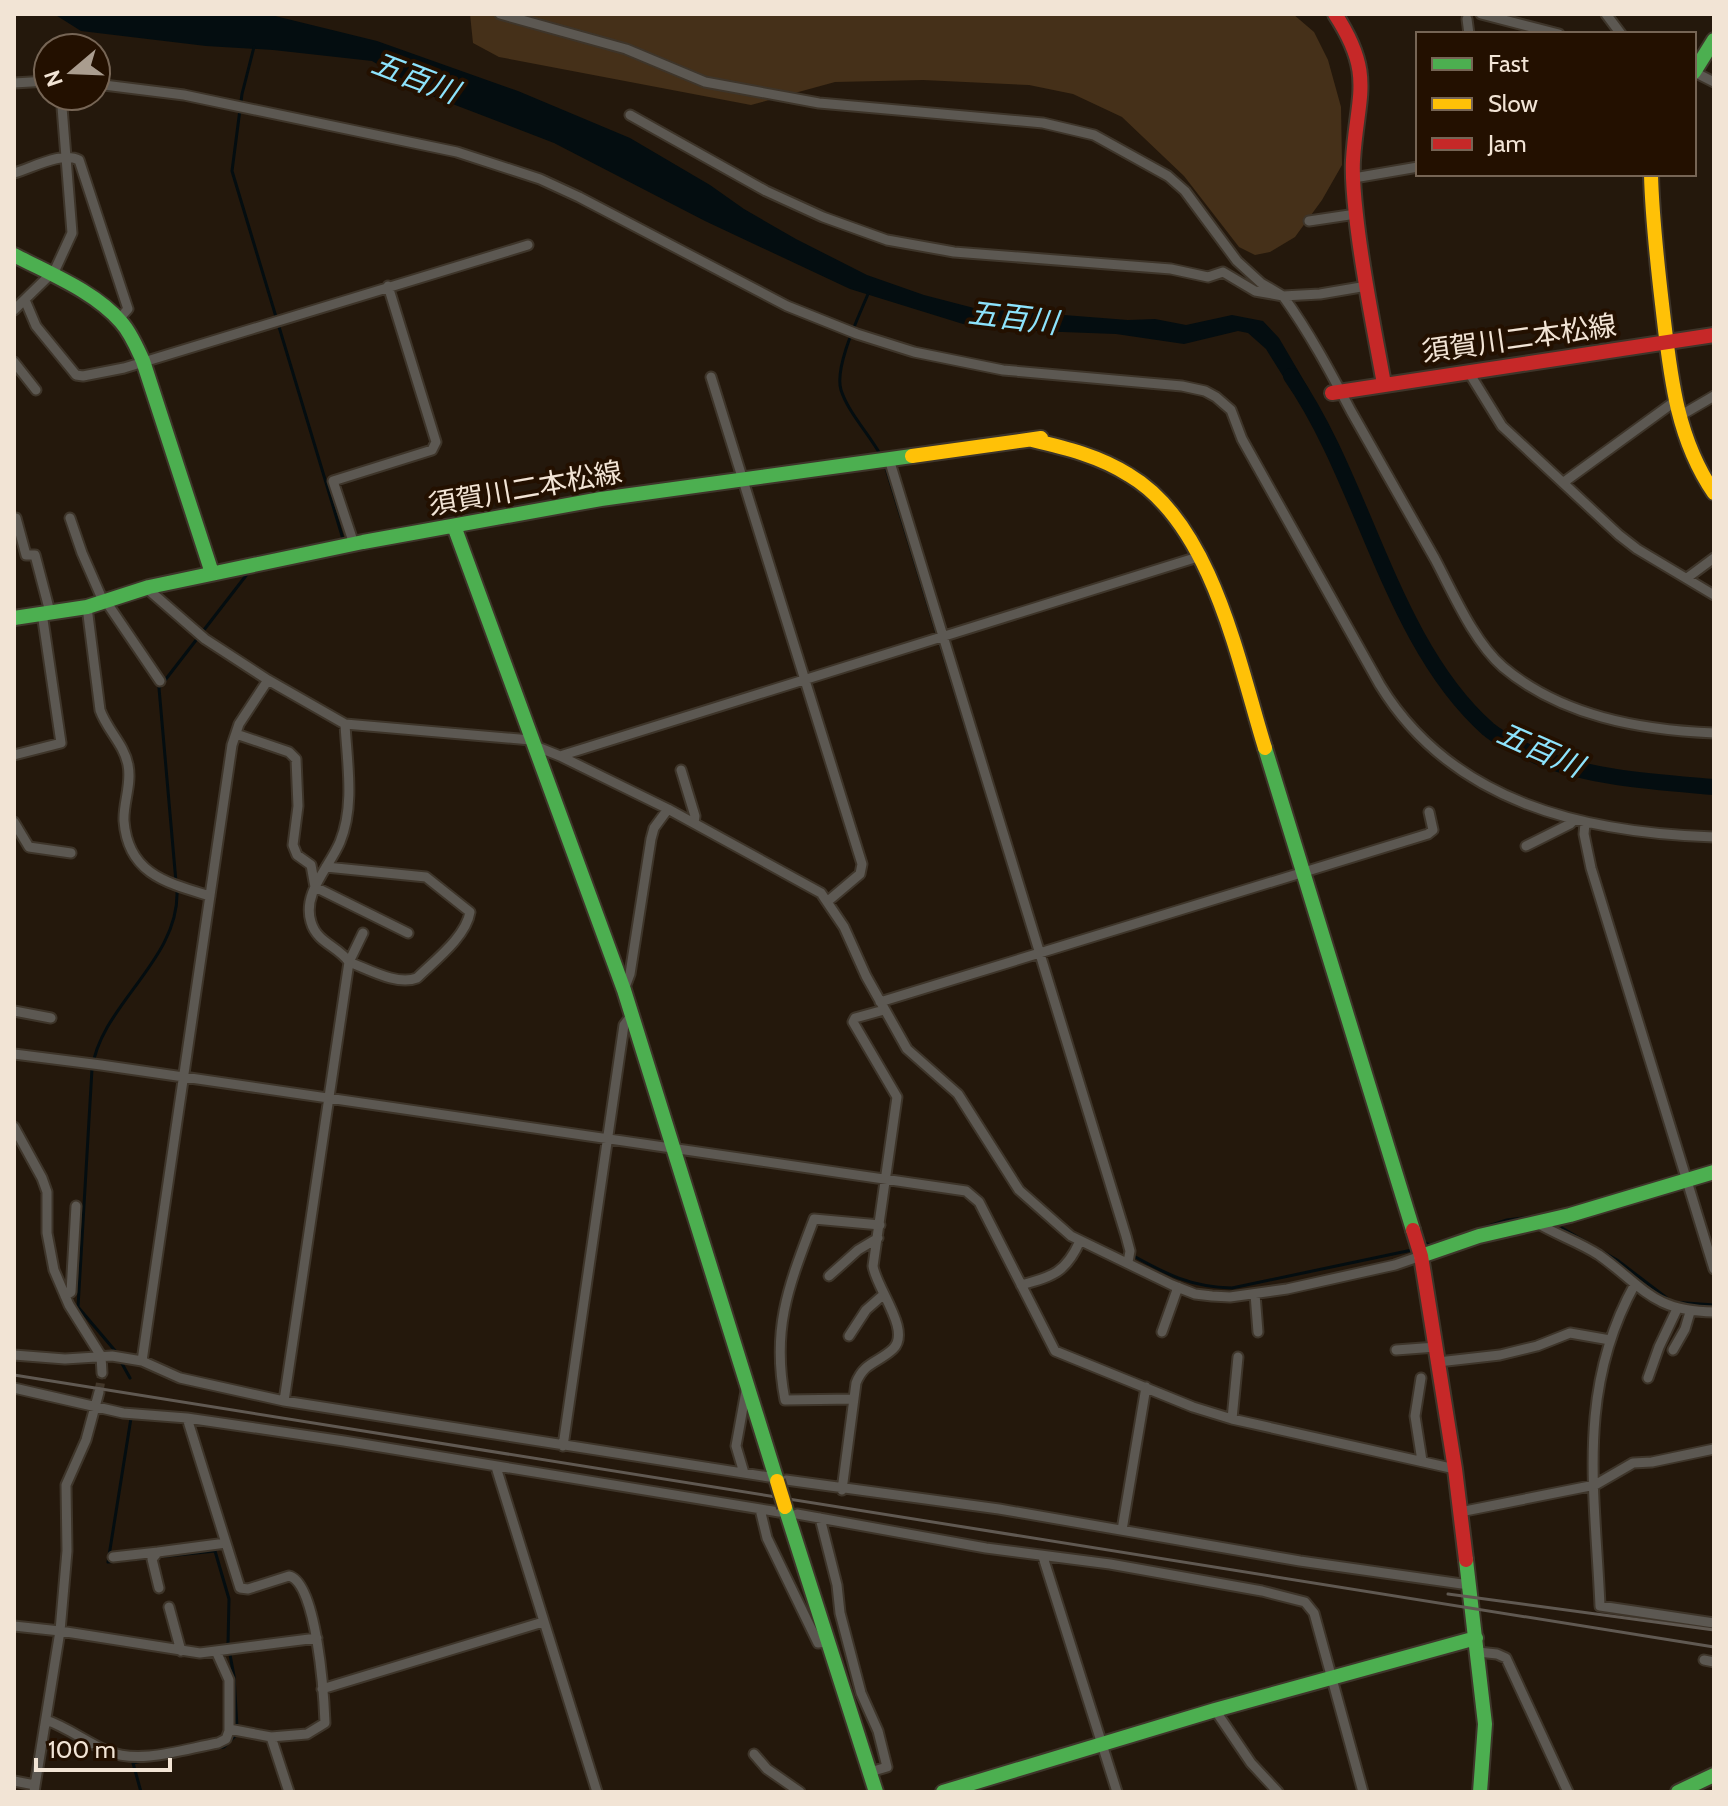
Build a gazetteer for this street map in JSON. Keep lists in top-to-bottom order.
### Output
{
  "streets": {
    "street": ["須賀川二本松線"]
  },
  "water": ["五百川"],
  "legend": ["Fast", "Slow", "Jam"],
  "scale_bar": "100 m",
  "north": "left"
}
